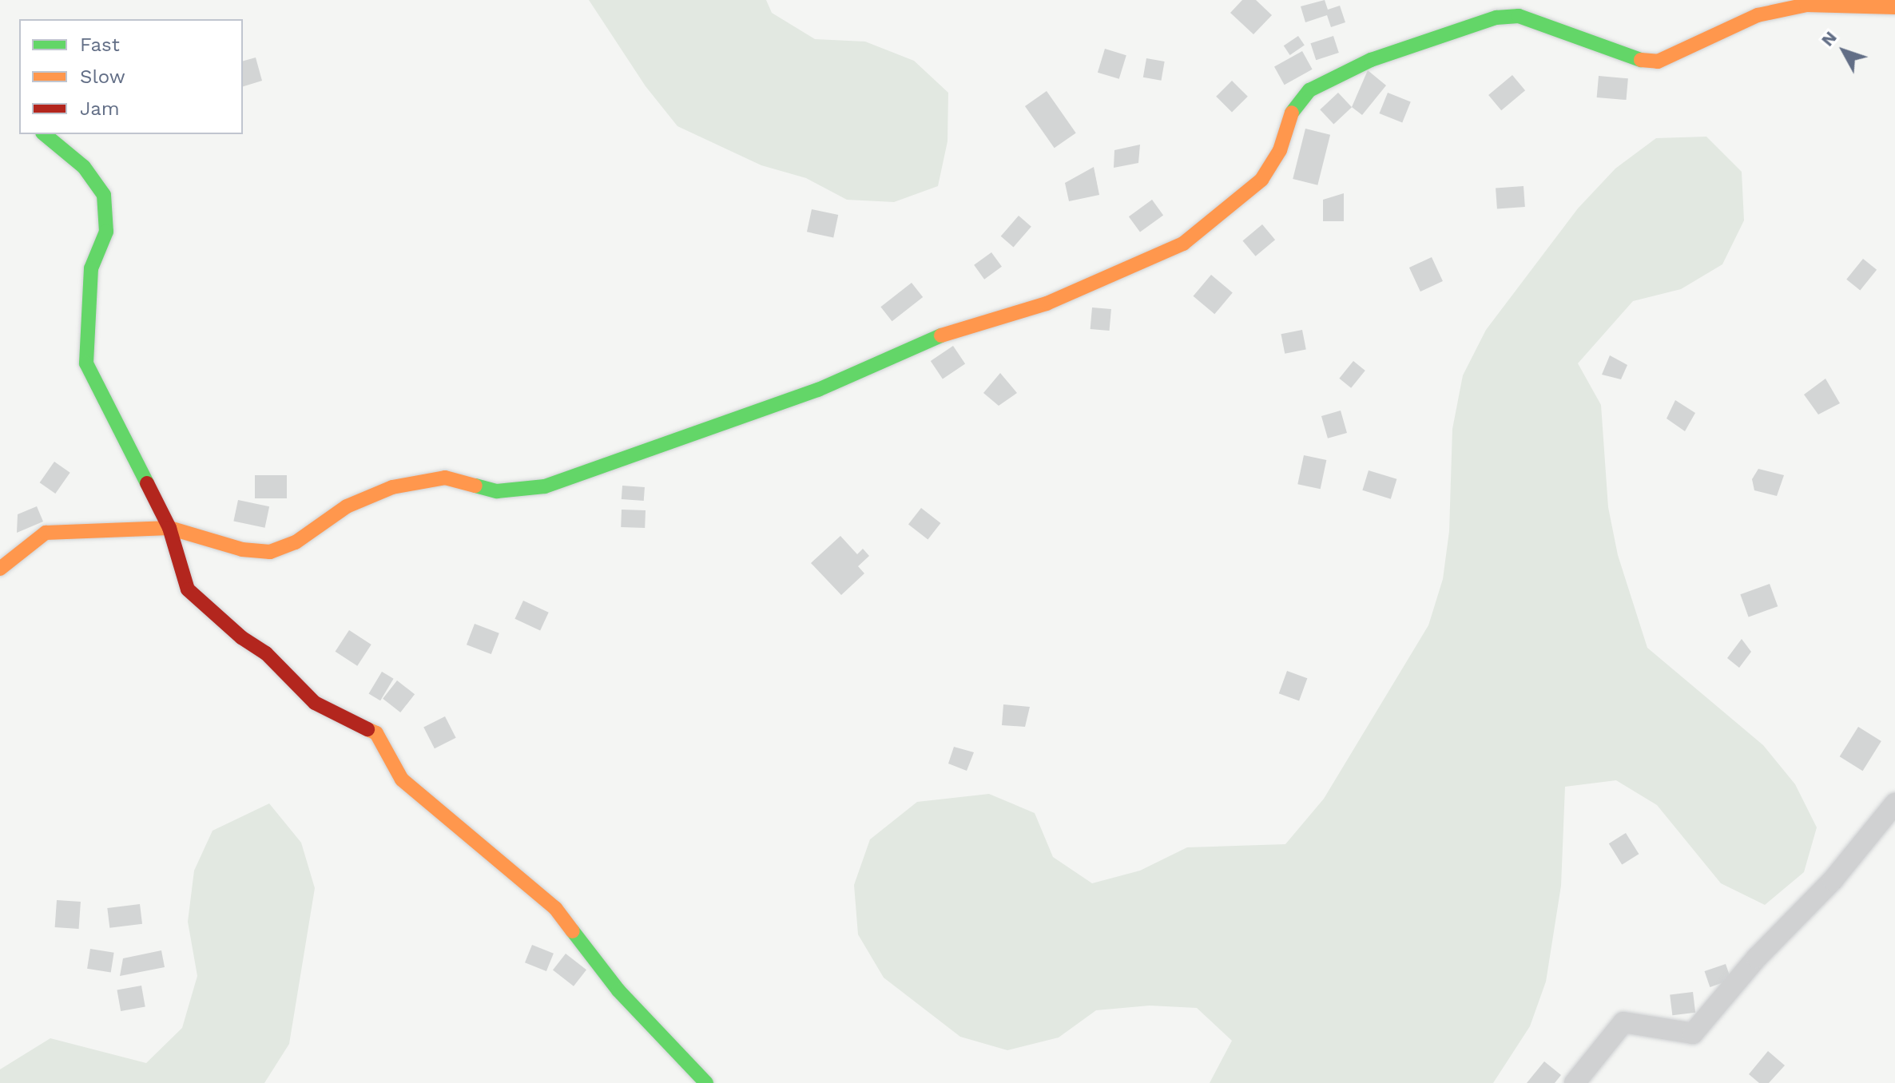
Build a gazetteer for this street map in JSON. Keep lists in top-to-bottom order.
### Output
{
  "legend": ["Fast", "Slow", "Jam"],
  "north": "top left"
}
